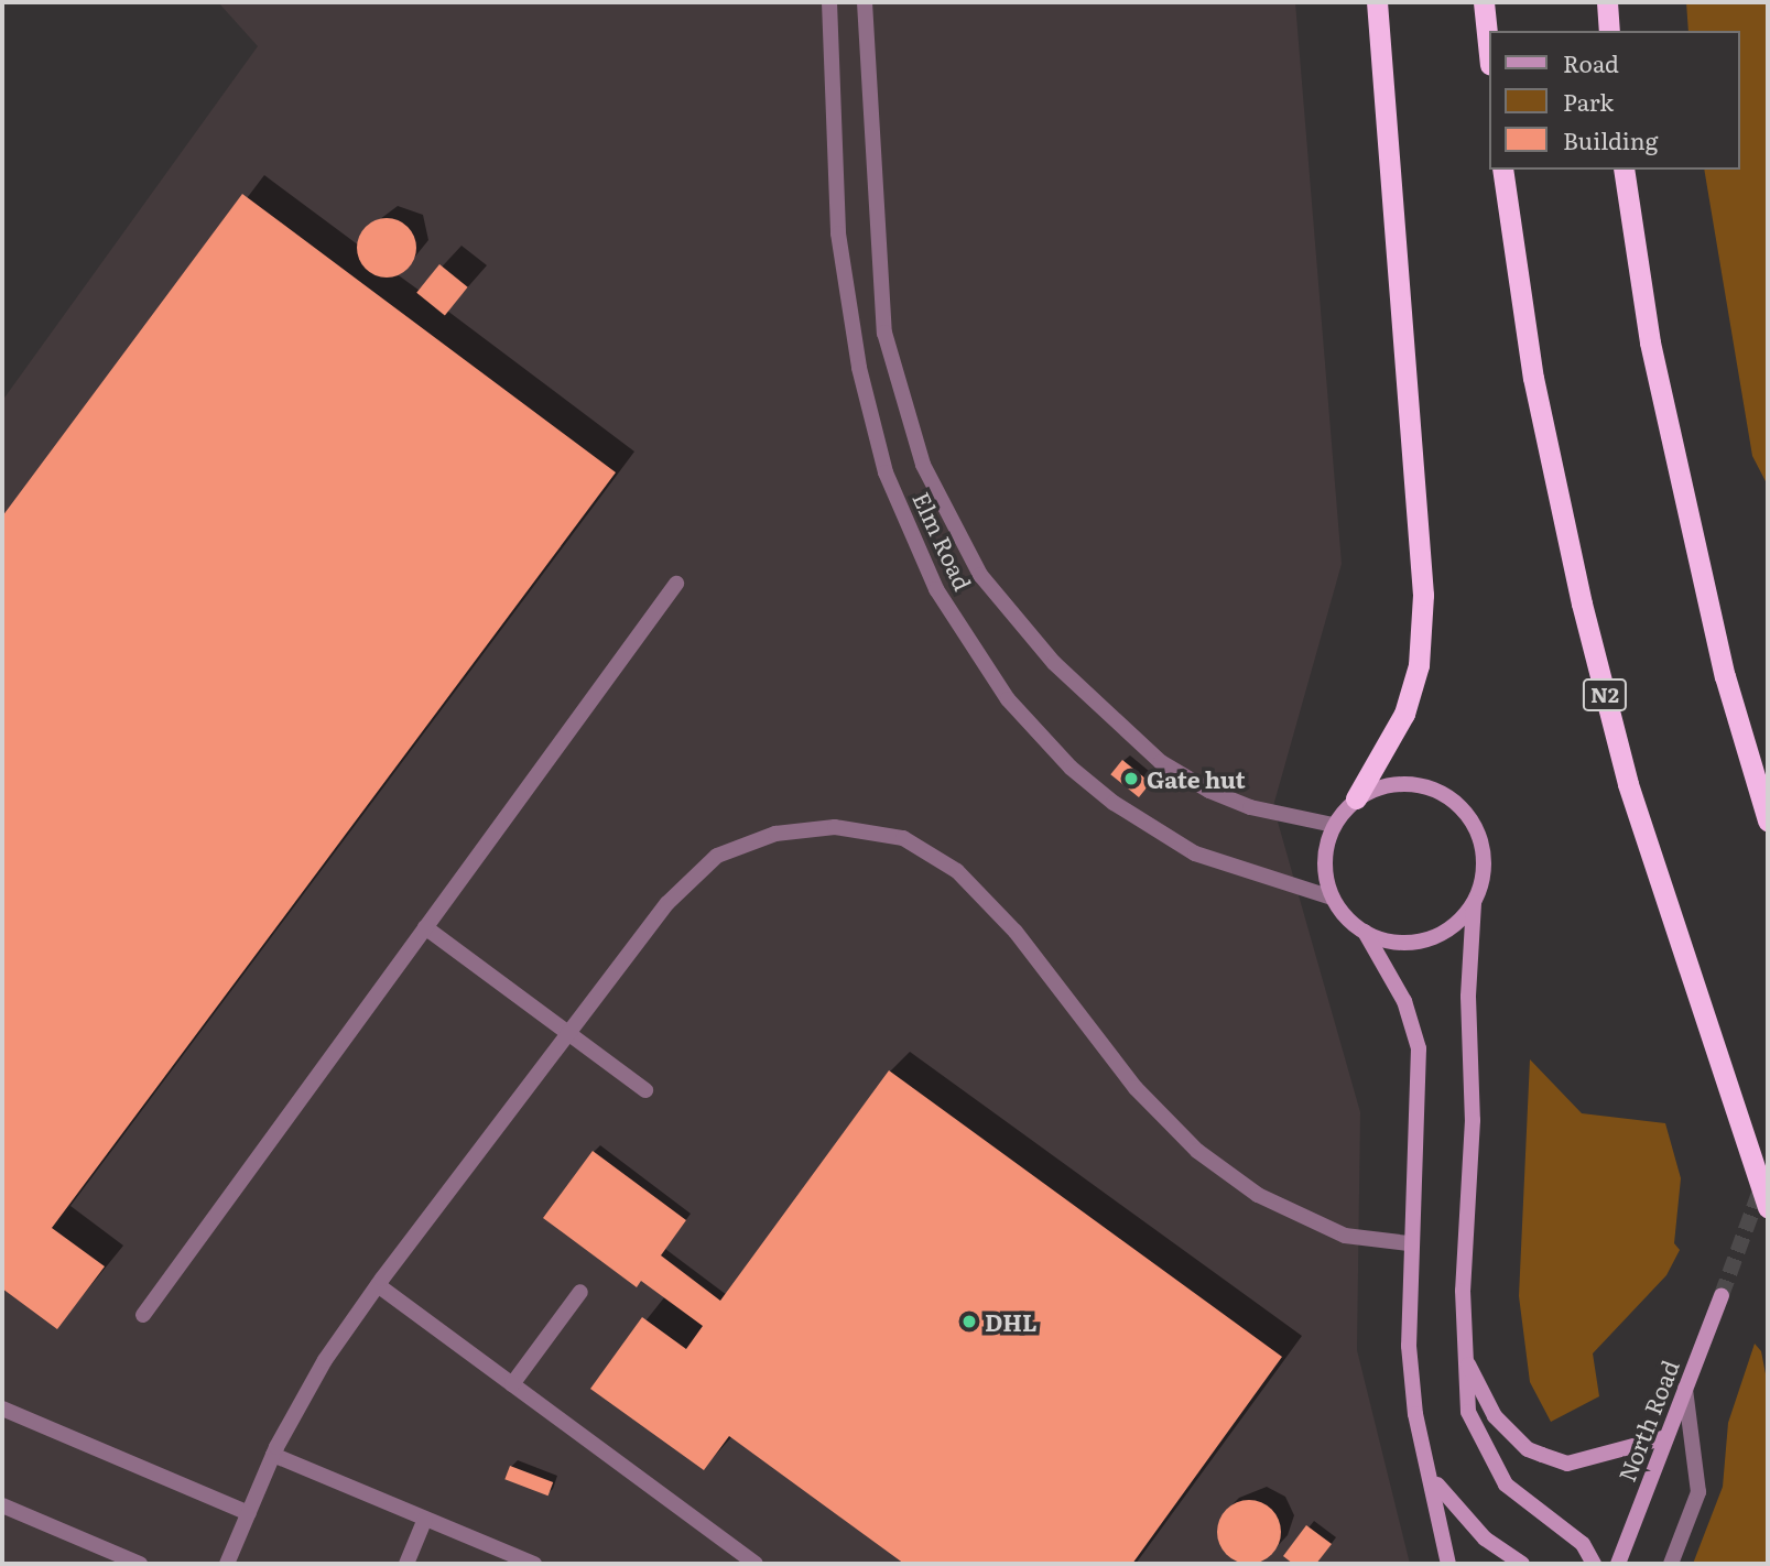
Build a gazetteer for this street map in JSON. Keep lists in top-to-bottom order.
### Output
{
  "streets": {
    "highway": ["N2"],
    "main road": ["North Road"],
    "street": ["Elm Road"]
  },
  "places": ["Gate hut", "DHL"],
  "legend": ["Road", "Park", "Building"]
}
